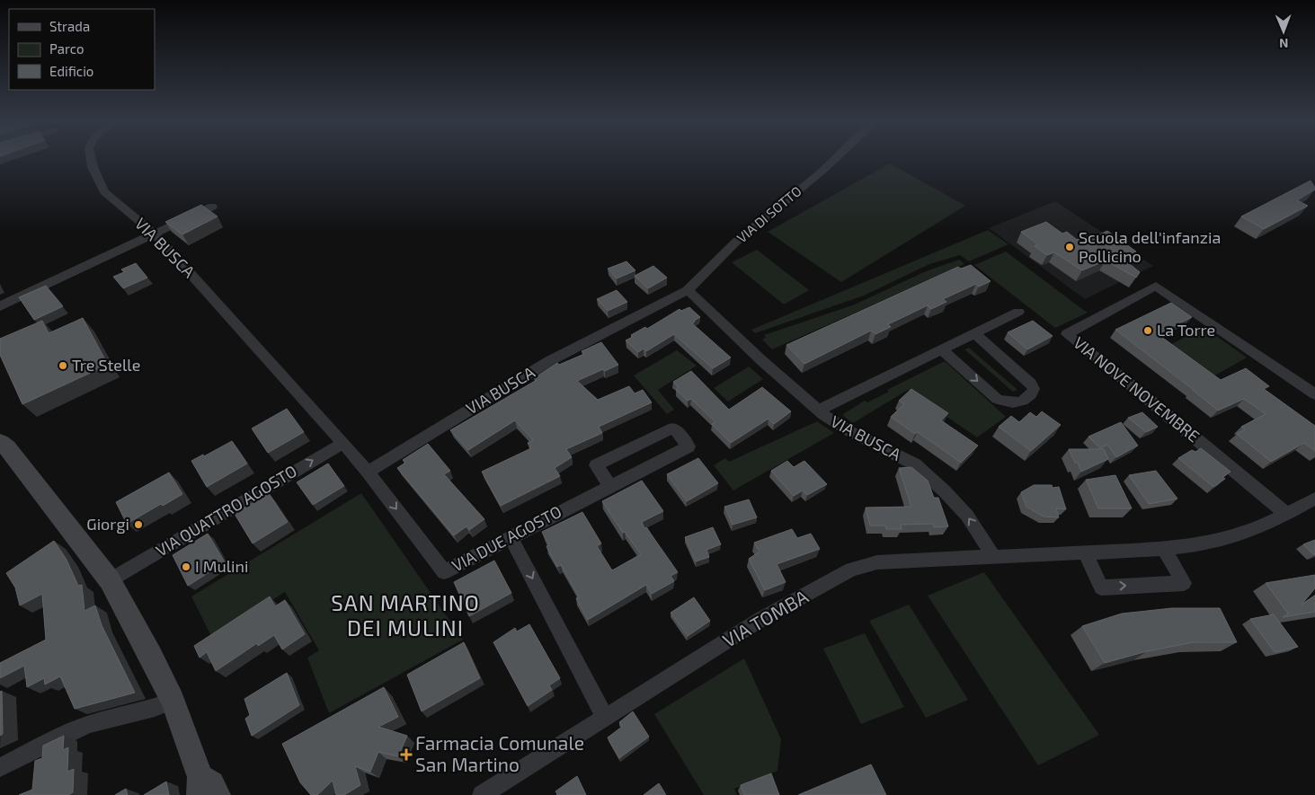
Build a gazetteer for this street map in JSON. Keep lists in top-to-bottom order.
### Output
{
  "streets": {
    "street": [
      "VIA DI SOTTO",
      "VIA BUSCA",
      "VIA NOVE NOVEMBRE",
      "VIA QUATTRO AGOSTO",
      "VIA DUE AGOSTO",
      "VIA TOMBA"
    ]
  },
  "crossings": [
    ["VIA DI SOTTO", "VIA BUSCA"],
    ["VIA BUSCA", "VIA QUATTRO AGOSTO"],
    ["VIA BUSCA", "VIA DUE AGOSTO"],
    ["VIA BUSCA", "VIA TOMBA"],
    ["VIA NOVE NOVEMBRE", "VIA TOMBA"]
  ],
  "one_way": ["VIA QUATTRO AGOSTO"],
  "districts": ["SAN MARTINO DEI MULINI"],
  "places": {
    "other": [
      "Scuola dell'infanzia Pollicino",
      "La Torre",
      "Tre Stelle",
      "Giorgi",
      "I Mulini"
    ],
    "health": ["Farmacia Comunale San Martino"]
  },
  "legend": ["Strada", "Parco", "Edificio"],
  "north": "bottom"
}
